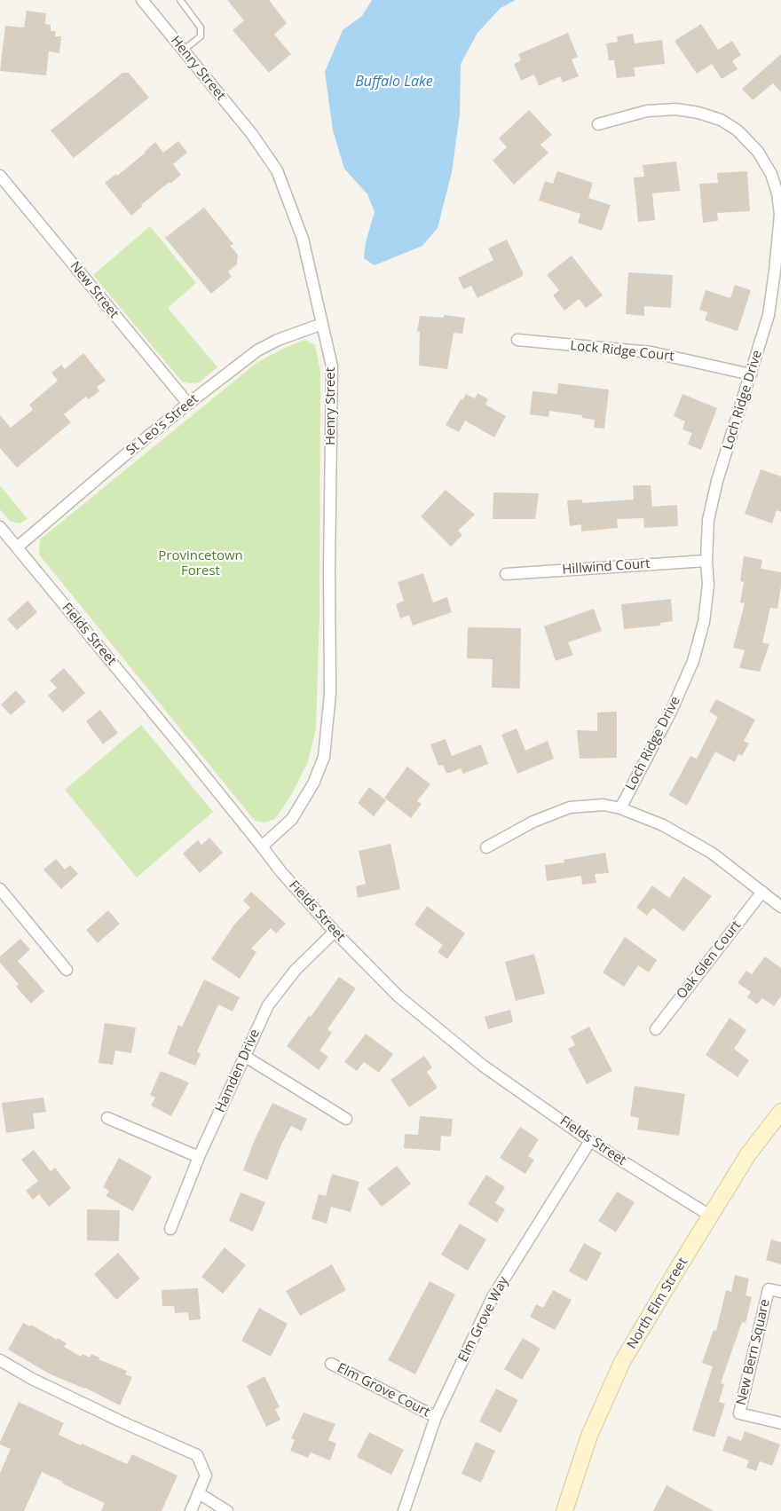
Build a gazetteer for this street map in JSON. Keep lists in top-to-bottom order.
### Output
{
  "streets": {
    "main road": ["North Elm Street"],
    "street": [
      "Henry Street",
      "New Street",
      "Lock Ridge Court",
      "Loch Ridge Drive",
      "St Leo's Street",
      "Hillwind Court",
      "Fields Street",
      "Oak Glen Court",
      "Hamden Drive",
      "Elm Grove Way",
      "New Bern Square",
      "Elm Grove Court"
    ]
  },
  "crossings": [
    ["Henry Street", "St Leo's Street"],
    ["Henry Street", "Fields Street"],
    ["New Street", "St Leo's Street"],
    ["Lock Ridge Court", "Loch Ridge Drive"],
    ["Loch Ridge Drive", "Hillwind Court"],
    ["St Leo's Street", "Fields Street"],
    ["Fields Street", "Hamden Drive"],
    ["Fields Street", "North Elm Street"],
    ["Fields Street", "Elm Grove Way"],
    ["Elm Grove Way", "Elm Grove Court"]
  ],
  "water": ["Buffalo Lake"],
  "parks": ["Provincetown Forest"]
}
